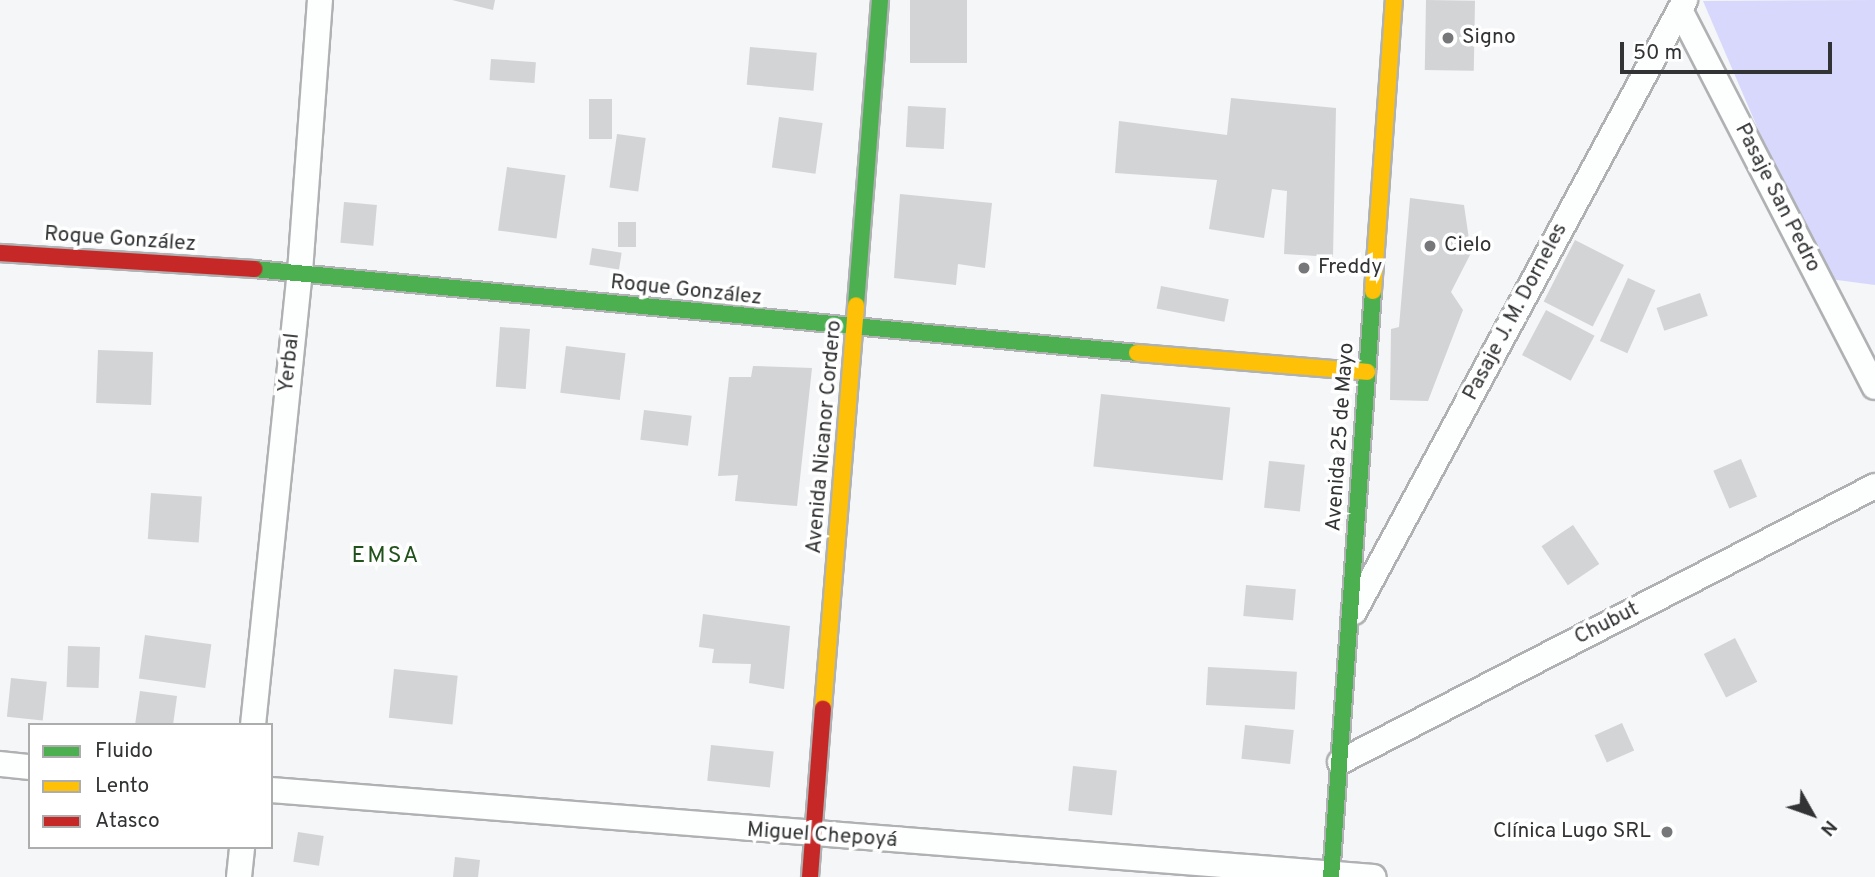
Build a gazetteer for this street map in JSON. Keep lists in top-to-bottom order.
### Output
{
  "streets": {
    "main road": ["Roque González", "Avenida Nicanor Cordero", "Avenida 25 de Mayo"],
    "street": [
      "Pasaje San Pedro",
      "Pasaje J. M. Dorneles",
      "Yerbal",
      "Chubut",
      "Miguel Chepoyá"
    ]
  },
  "crossings": [
    ["Pasaje San Pedro", "Pasaje J. M. Dorneles"],
    ["Roque González", "Yerbal"],
    ["Roque González", "Avenida Nicanor Cordero"],
    ["Roque González", "Avenida 25 de Mayo"],
    ["Pasaje J. M. Dorneles", "Avenida 25 de Mayo"],
    ["Avenida Nicanor Cordero", "Miguel Chepoyá"],
    ["Avenida 25 de Mayo", "Chubut"],
    ["Avenida 25 de Mayo", "Miguel Chepoyá"]
  ],
  "districts": ["EMSA"],
  "places": [
    "Signo",
    "Cielo",
    "Freddy",
    "Clínica Lugo SRL"
  ],
  "legend": ["Fluido", "Lento", "Atasco"],
  "scale_bar": "50 m",
  "north": "bottom right"
}
